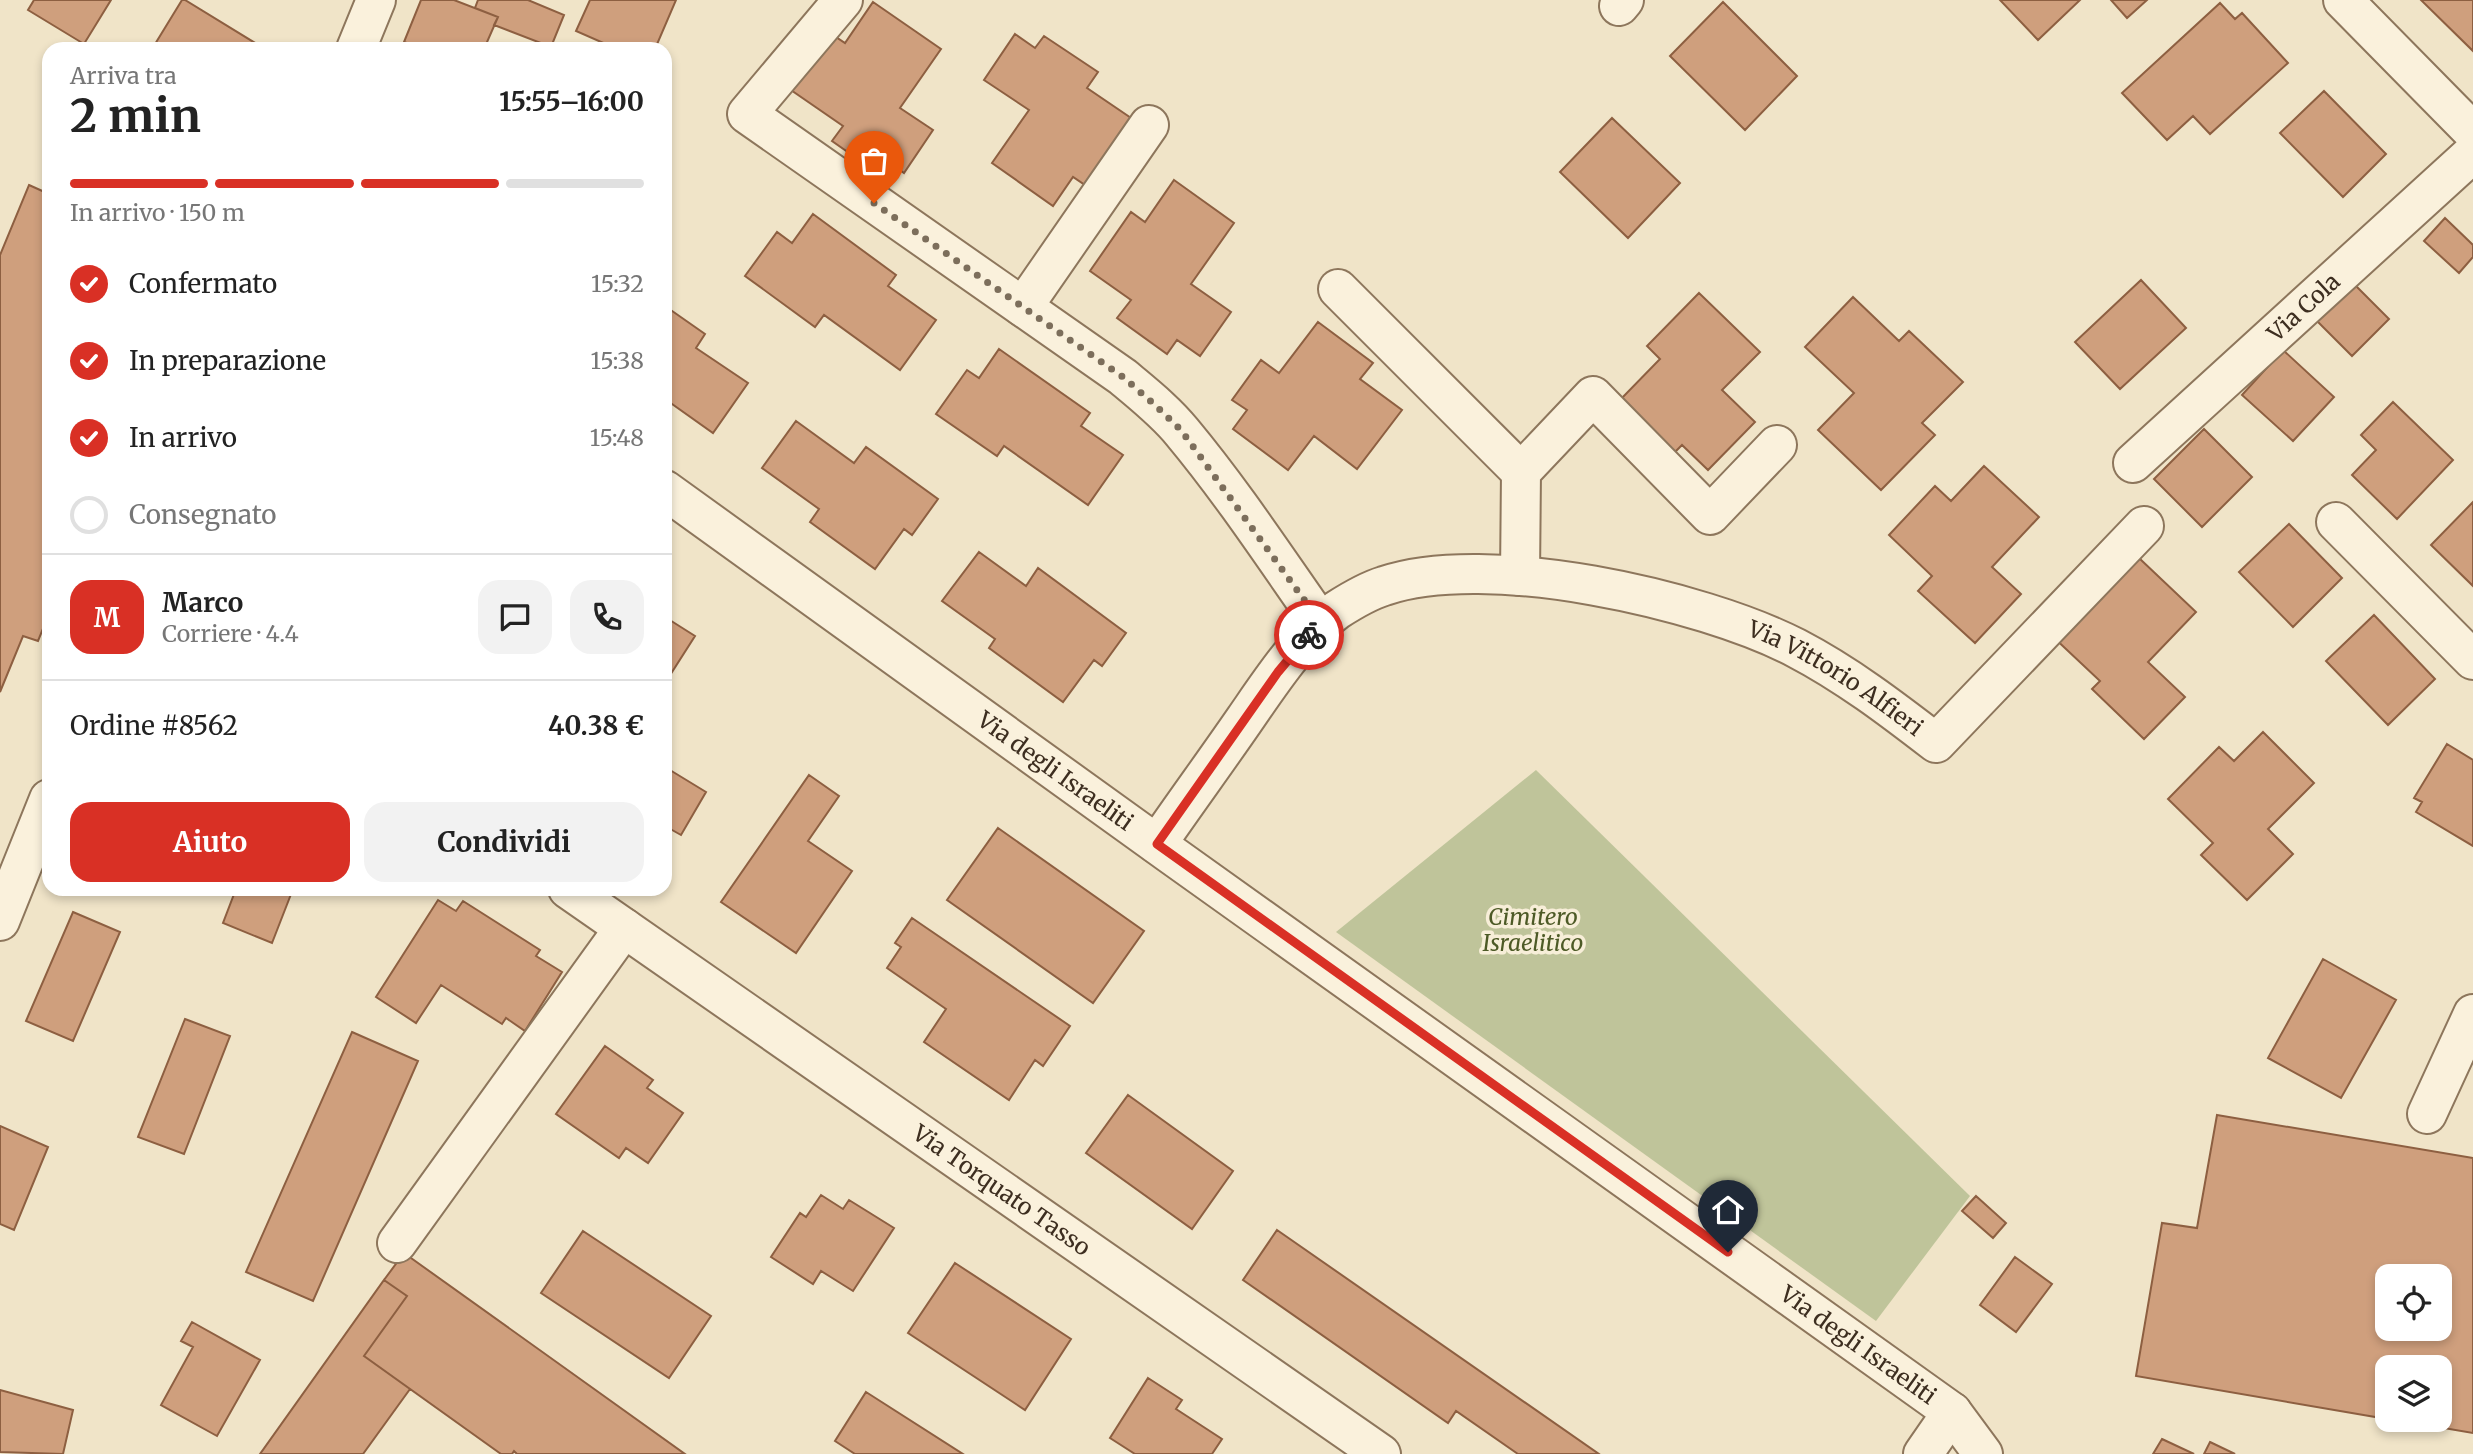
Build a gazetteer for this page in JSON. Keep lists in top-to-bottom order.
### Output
{
  "streets": {
    "street": [
      "Via Cola",
      "Via Vittorio Alfieri",
      "Via degli Israeliti",
      "Via Torquato Tasso"
    ]
  },
  "crossings": [
    ["Via Vittorio Alfieri", "Via degli Israeliti"]
  ],
  "parks": ["Cimitero Israelitico"],
  "page": {
    "heading": ["2 min", "Arriva tra", "15:55–16:00"],
    "panel": [
      "Marco",
      "Corriere · 4.4",
      "Ordine #8562",
      "40.38 €"
    ],
    "bar": "In arrivo · 150 m",
    "list": [
      ["Confermato", "15:32"],
      ["In preparazione", "15:38"],
      ["In arrivo", "15:48"],
      "Consegnato"
    ],
    "round": "M",
    "buttons": ["Aiuto", "Condividi"]
  }
}
